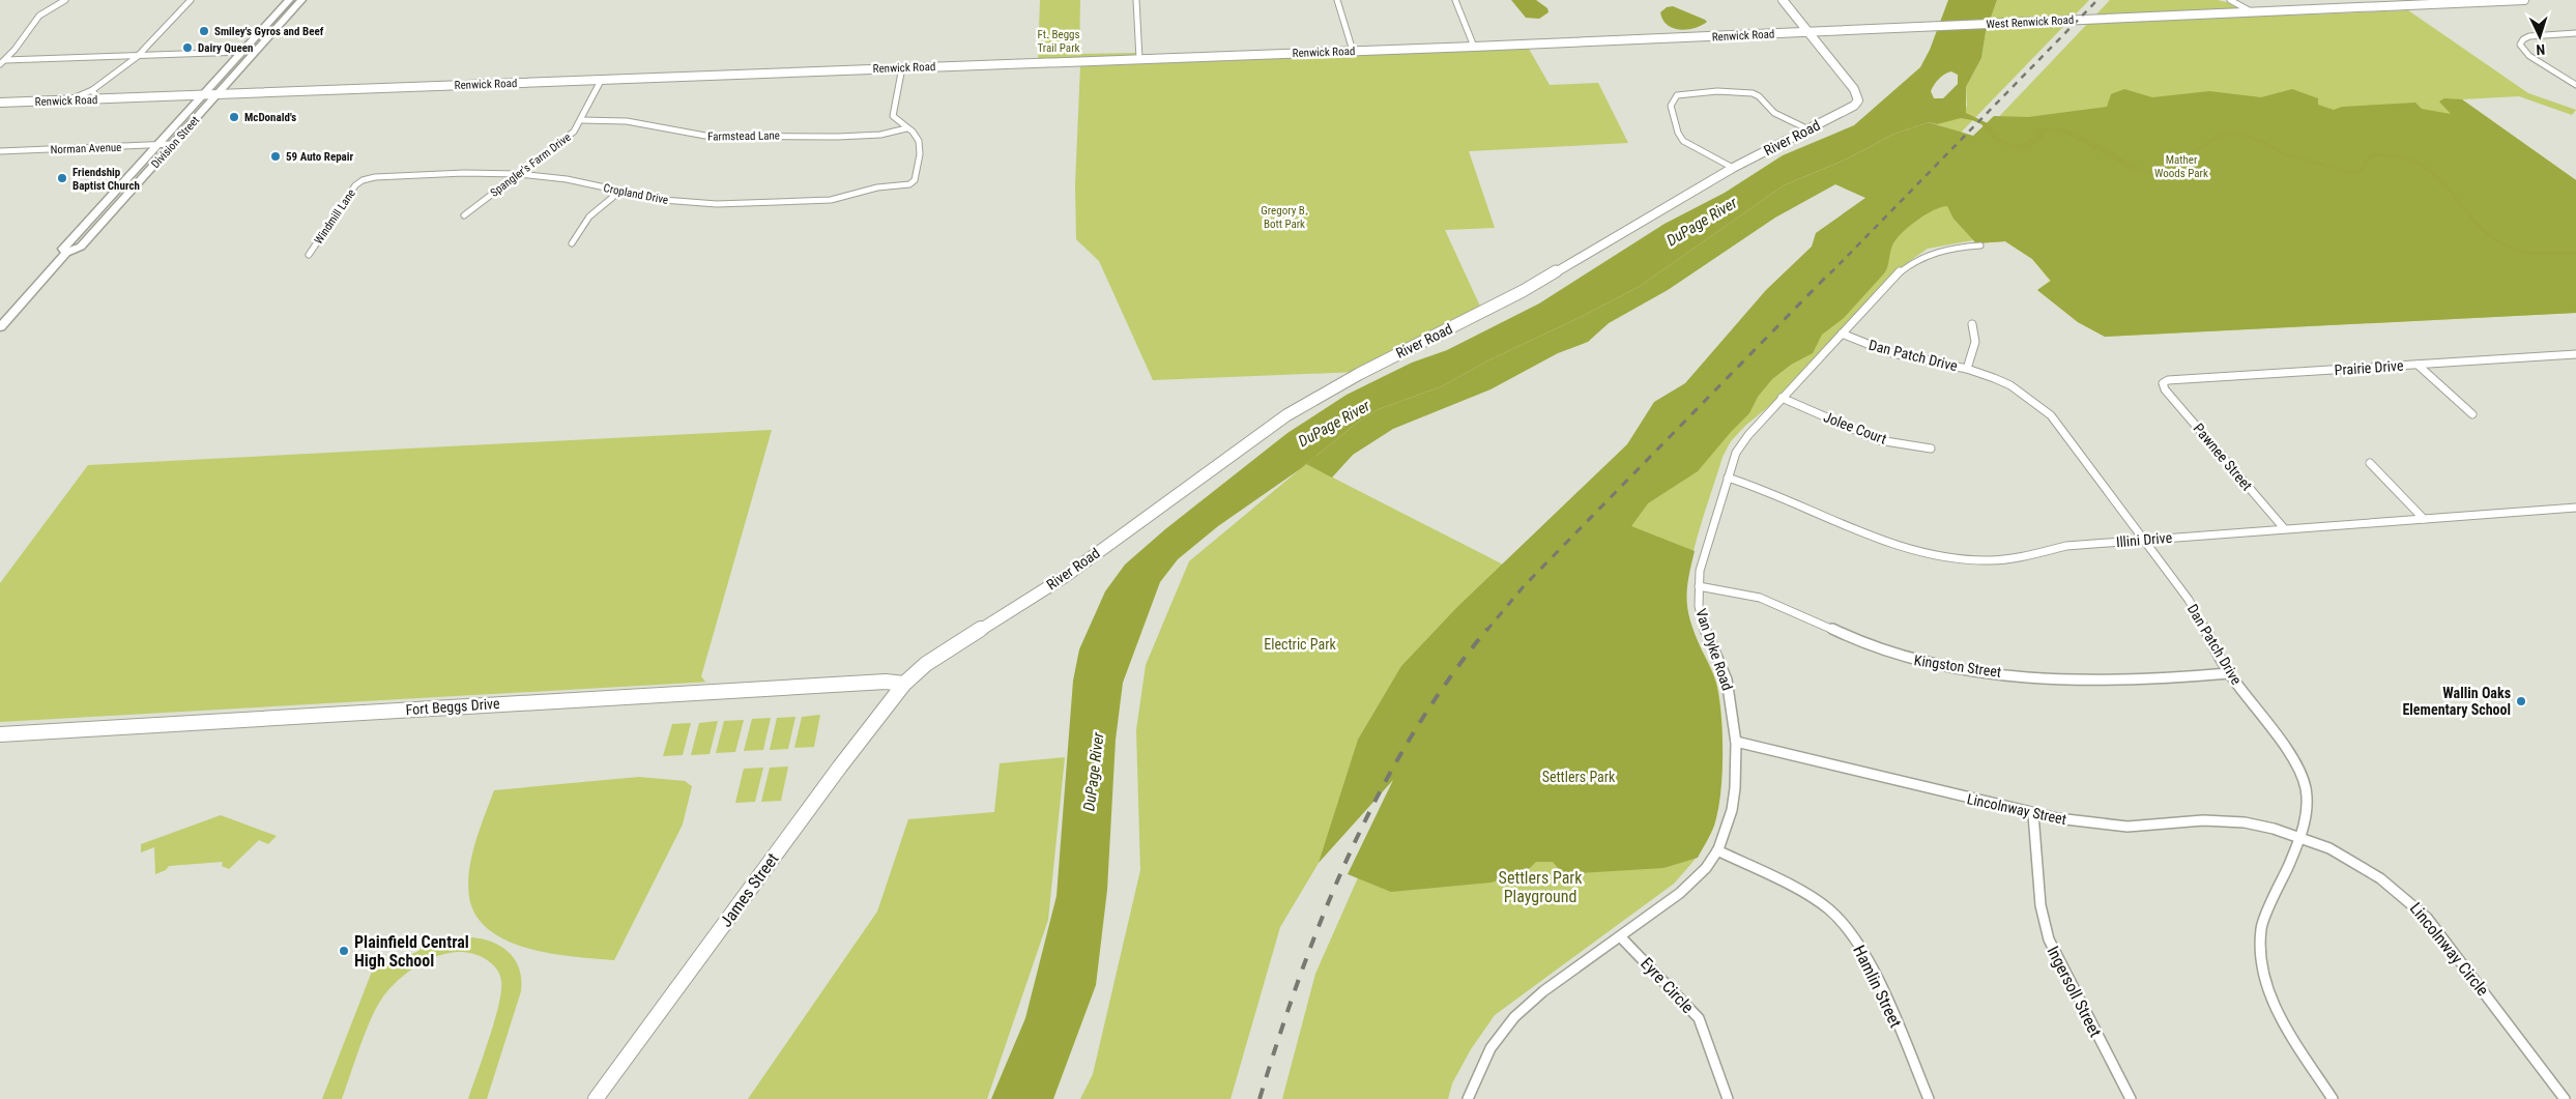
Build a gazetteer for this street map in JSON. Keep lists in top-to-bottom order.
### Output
{
  "streets": {
    "main road": ["Division Street"],
    "street": [
      "West Renwick Road",
      "Renwick Road",
      "Farmstead Lane",
      "River Road",
      "Norman Avenue",
      "Spangler's Farm Drive",
      "Cropland Drive",
      "Windmill Lane",
      "Dan Patch Drive",
      "Prairie Drive",
      "Jolee Court",
      "Pawnee Street",
      "Illini Drive",
      "Van Dyke Road",
      "Kingston Street",
      "Fort Beggs Drive",
      "Lincolnway Street",
      "James Street",
      "Lincolnway Circle",
      "Eyre Circle",
      "Hamlin Street",
      "Ingersoll Street"
    ]
  },
  "crossings": [
    ["West Renwick Road", "Renwick Road"],
    ["West Renwick Road", "River Road"],
    ["Renwick Road", "River Road"],
    ["Renwick Road", "Division Street"],
    ["Renwick Road", "Spangler's Farm Drive"],
    ["Farmstead Lane", "Spangler's Farm Drive"],
    ["Farmstead Lane", "Cropland Drive"],
    ["River Road", "Fort Beggs Drive"],
    ["River Road", "James Street"],
    ["Division Street", "Norman Avenue"],
    ["Spangler's Farm Drive", "Cropland Drive"],
    ["Cropland Drive", "Windmill Lane"],
    ["Dan Patch Drive", "Illini Drive"],
    ["Dan Patch Drive", "Van Dyke Road"],
    ["Dan Patch Drive", "Kingston Street"],
    ["Dan Patch Drive", "Lincolnway Street"],
    ["Dan Patch Drive", "Lincolnway Circle"],
    ["Prairie Drive", "Pawnee Street"],
    ["Jolee Court", "Van Dyke Road"],
    ["Pawnee Street", "Illini Drive"],
    ["Illini Drive", "Van Dyke Road"],
    ["Van Dyke Road", "Kingston Street"],
    ["Van Dyke Road", "Lincolnway Street"],
    ["Van Dyke Road", "Eyre Circle"],
    ["Van Dyke Road", "Hamlin Street"],
    ["Fort Beggs Drive", "James Street"],
    ["Lincolnway Street", "Lincolnway Circle"],
    ["Lincolnway Street", "Ingersoll Street"]
  ],
  "water": ["DuPage River"],
  "parks": [
    "Ft. Beggs Trail Park",
    "Mather Woods Park",
    "Gregory B. Bott Park",
    "Electric Park",
    "Settlers Park",
    "Settlers Park Playground"
  ],
  "places": [
    "Smiley's Gyros and Beef",
    "Dairy Queen",
    "McDonald's",
    "59 Auto Repair",
    "Friendship Baptist Church",
    "Wallin Oaks Elementary School",
    "Plainfield Central High School"
  ],
  "north": "bottom"
}
